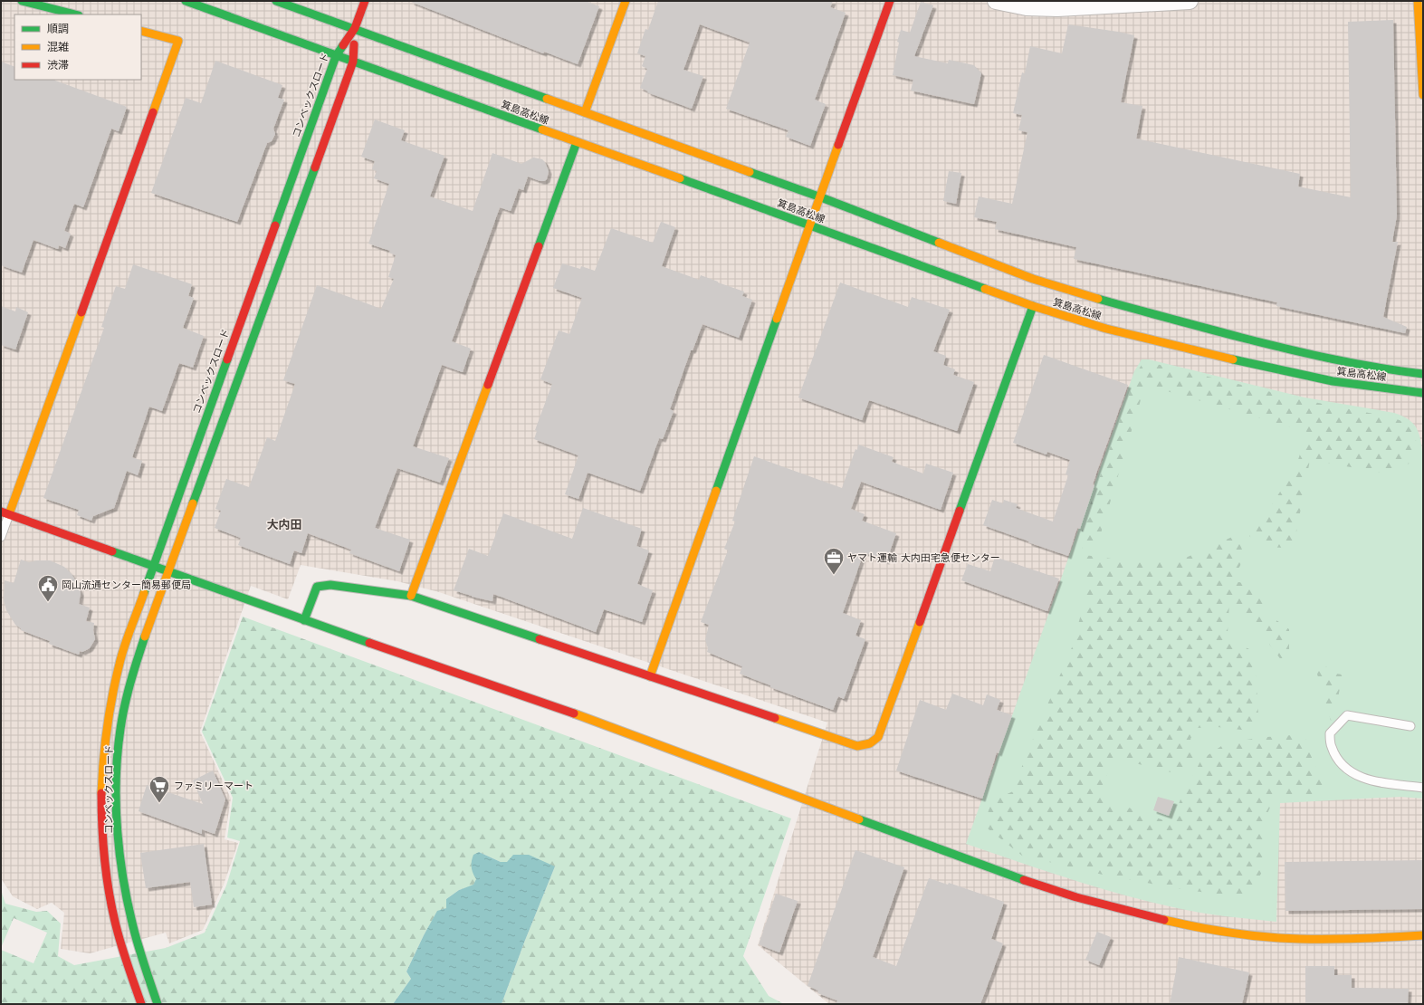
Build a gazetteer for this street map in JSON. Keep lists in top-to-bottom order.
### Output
{
  "streets": {
    "street": ["コンベックスロード", "箕島高松線"]
  },
  "crossings": [
    ["コンベックスロード", "箕島高松線"]
  ],
  "districts": ["大内田"],
  "places": {
    "office": ["ヤマト運輸 大内田宅急便センター"],
    "public building": ["岡山流通センター簡易郵便局"],
    "supermarket": ["ファミリーマート"]
  },
  "legend": ["順調", "混雑", "渋滞"]
}
